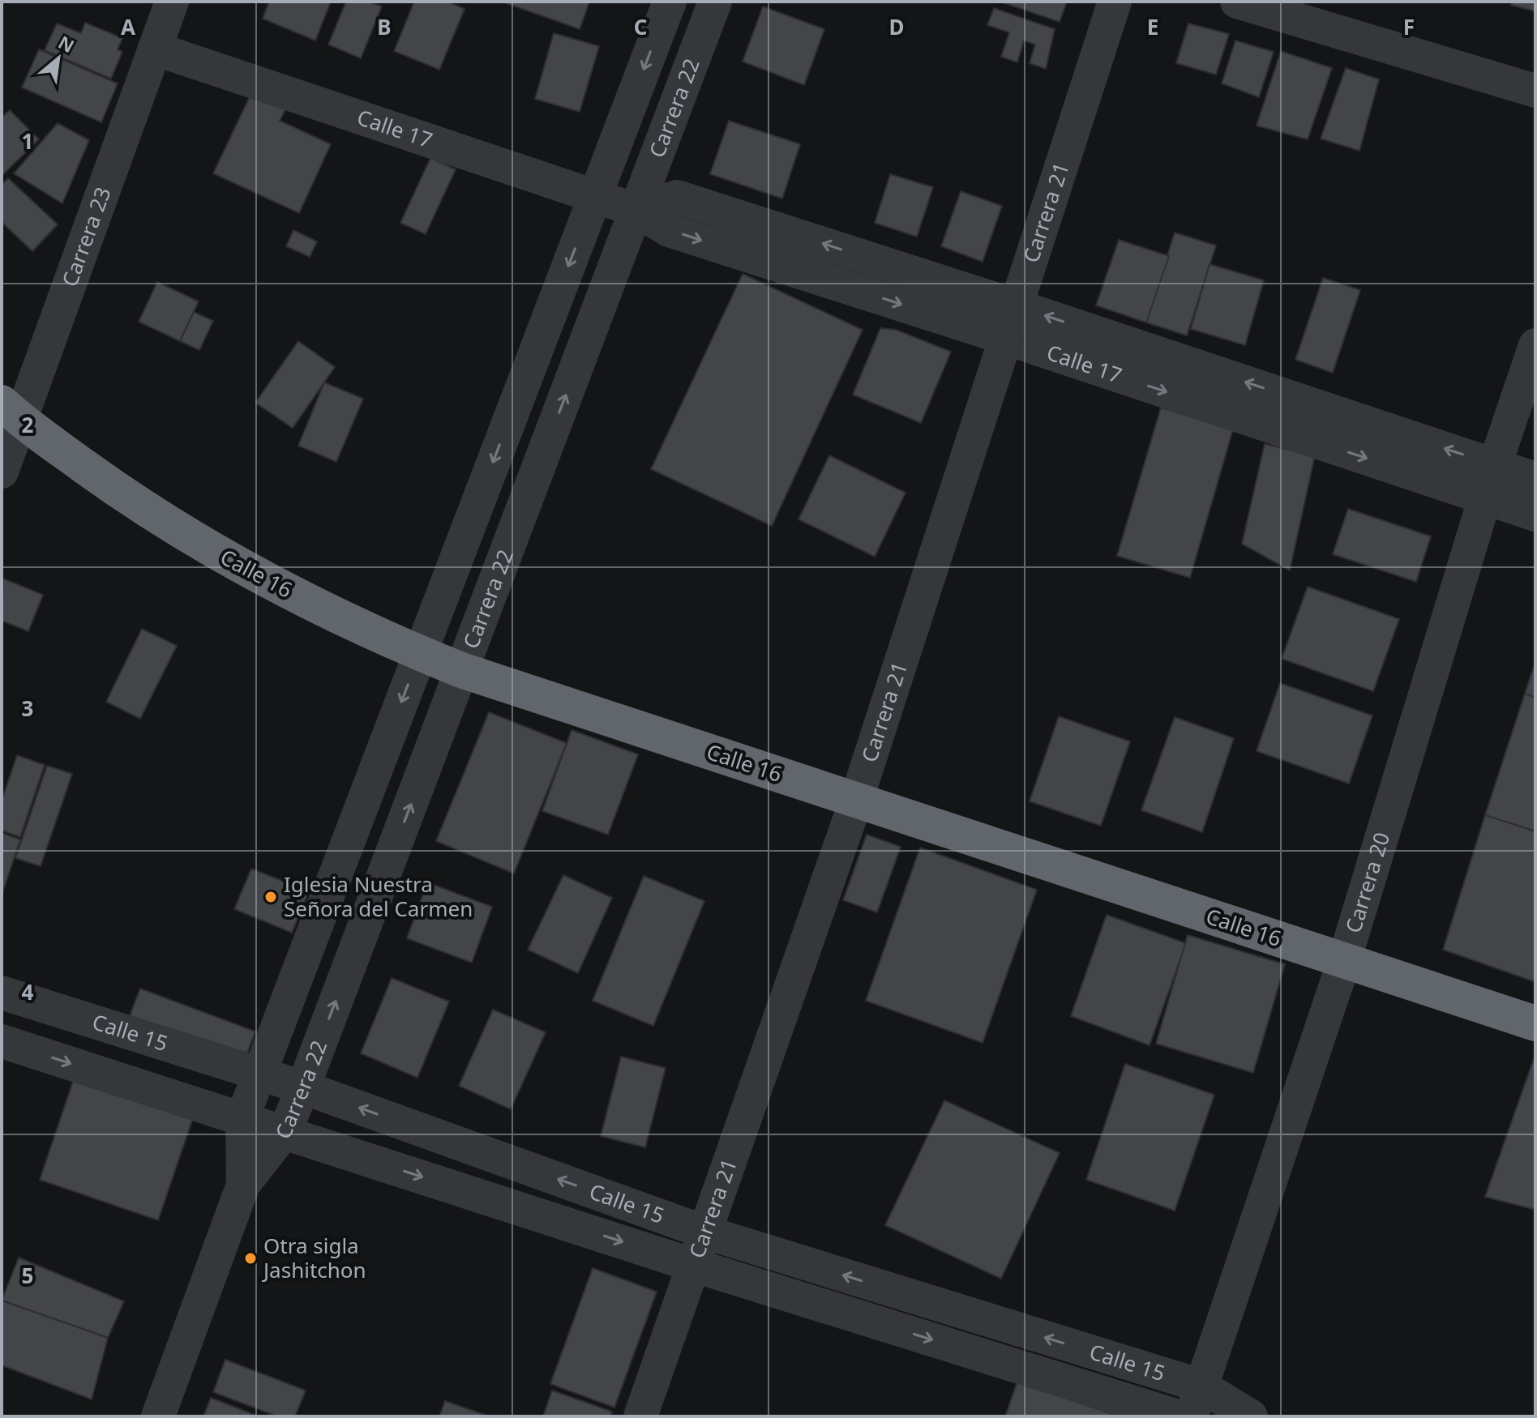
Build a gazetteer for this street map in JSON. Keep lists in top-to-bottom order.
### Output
{
  "streets": {
    "highway": ["Calle 16"],
    "street": [
      "Carrera 22",
      "Calle 17",
      "Carrera 21",
      "Carrera 23",
      "Carrera 20",
      "Calle 15"
    ]
  },
  "crossings": [
    ["Carrera 22", "Calle 17"],
    ["Carrera 22", "Calle 16"],
    ["Carrera 22", "Calle 15"],
    ["Calle 17", "Carrera 21"],
    ["Calle 17", "Carrera 23"],
    ["Calle 17", "Carrera 20"],
    ["Carrera 21", "Calle 16"],
    ["Carrera 21", "Calle 15"],
    ["Carrera 23", "Calle 16"],
    ["Calle 16", "Carrera 20"],
    ["Carrera 20", "Calle 15"]
  ],
  "places": ["Iglesia Nuestra Señora del Carmen", "Otra sigla Jashitchon"],
  "north": "top right",
  "grid": {
    "columns": [
      "A",
      "B",
      "C",
      "D",
      "E",
      "F"
    ],
    "rows": [
      "1",
      "2",
      "3",
      "4",
      "5"
    ]
  }
}
